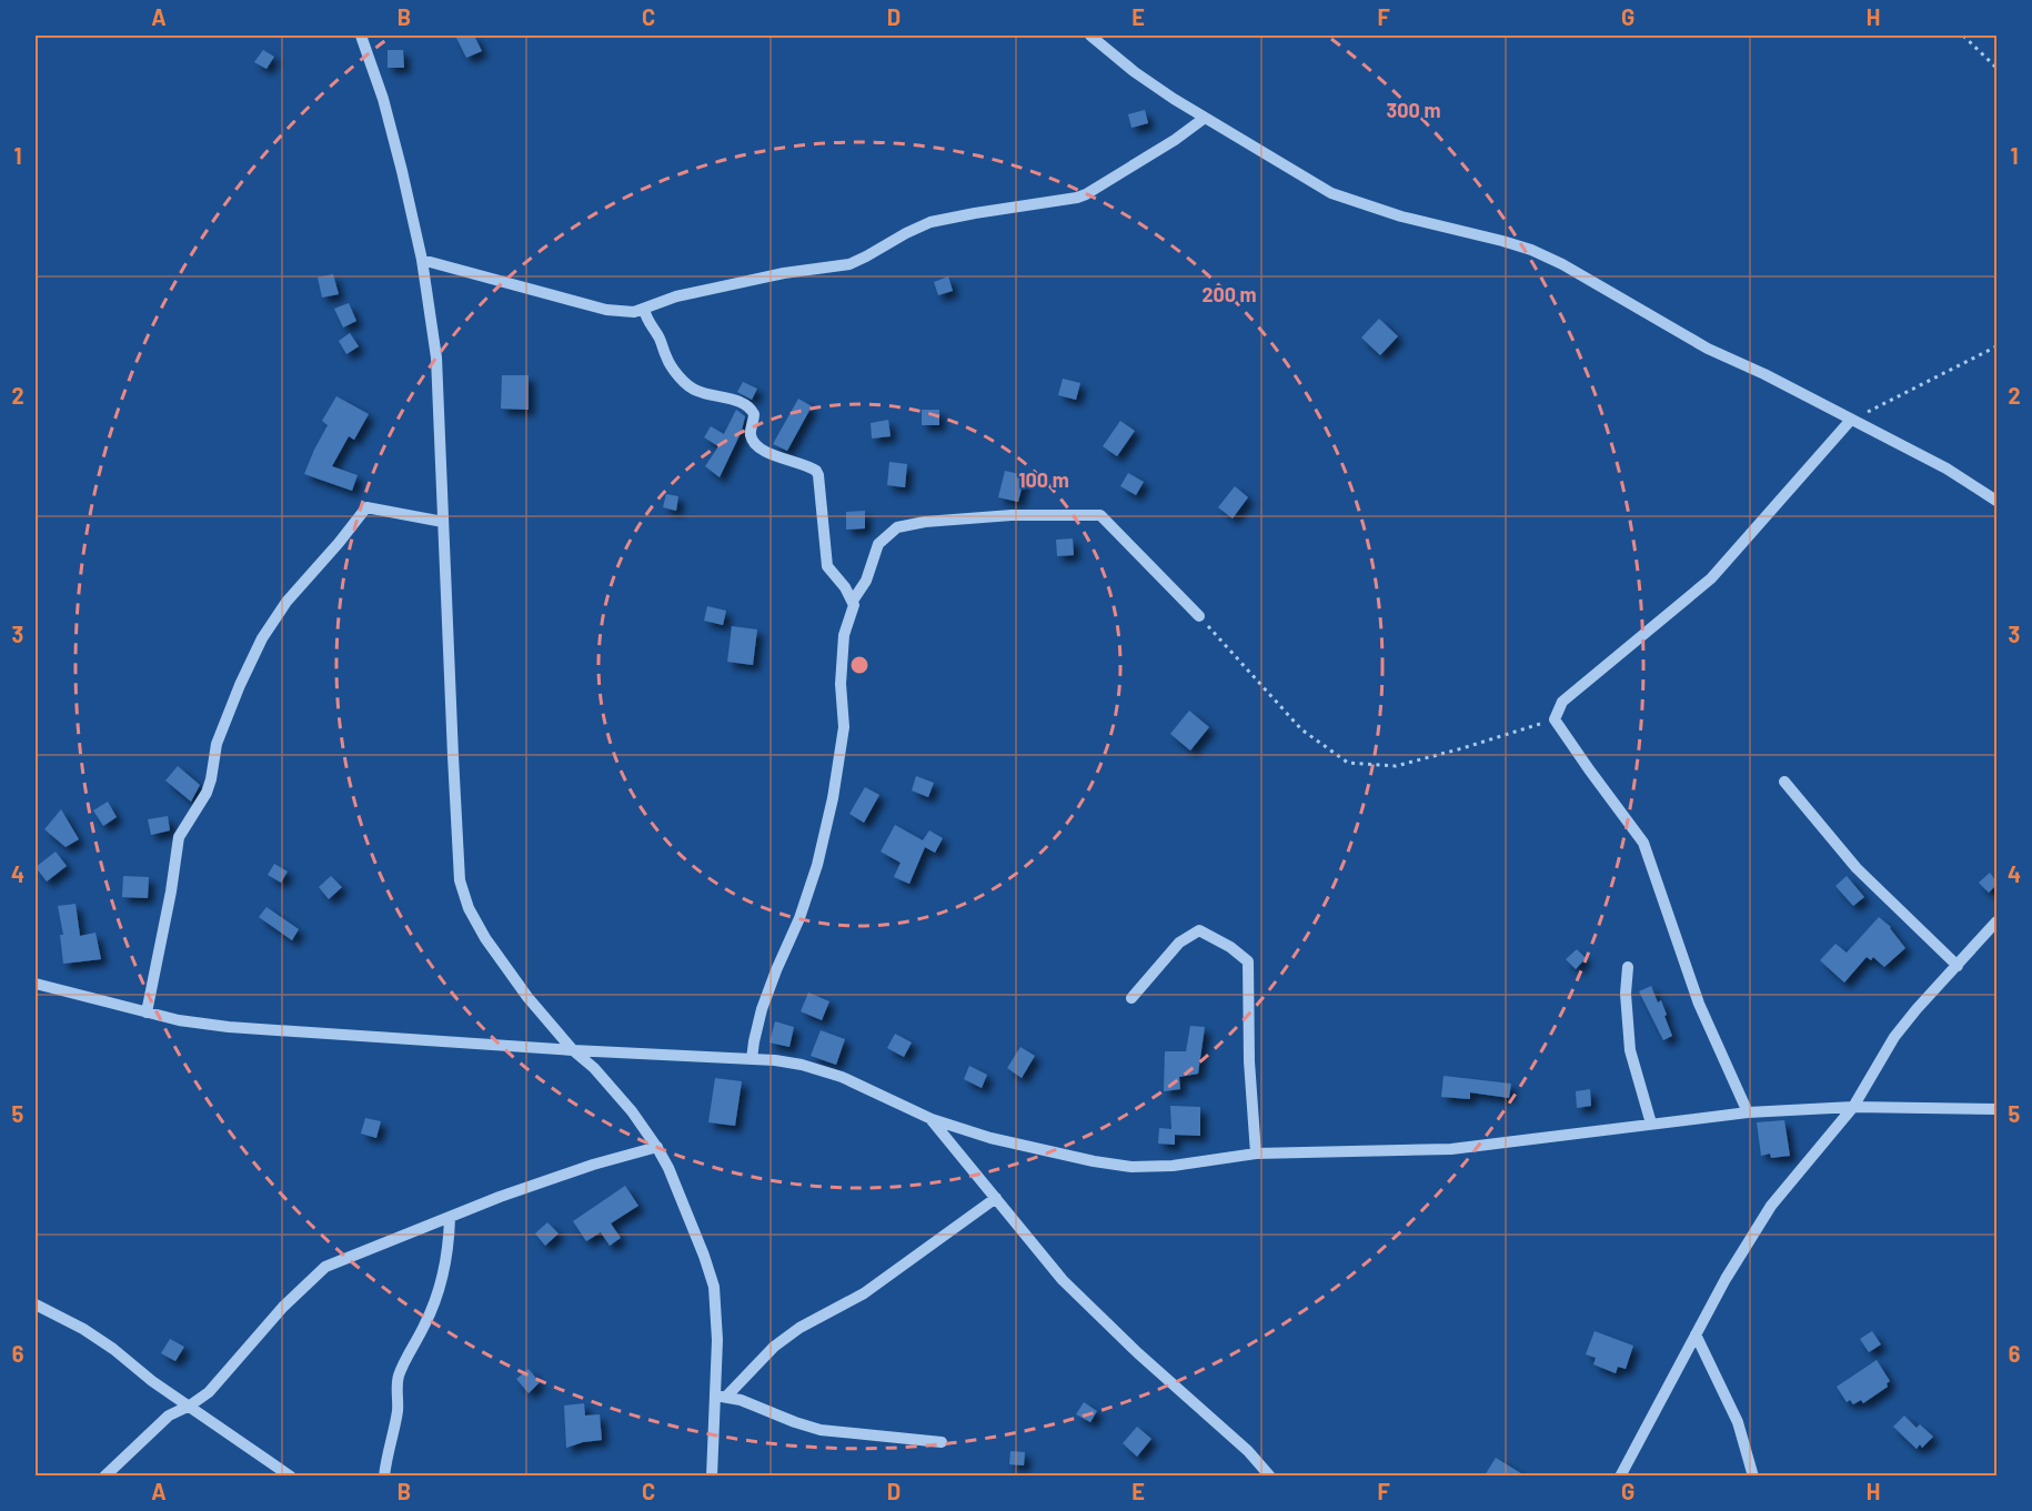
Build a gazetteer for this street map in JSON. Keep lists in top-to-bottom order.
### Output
{
  "grid": {
    "columns": [
      "A",
      "B",
      "C",
      "D",
      "E",
      "F",
      "G",
      "H"
    ],
    "rows": [
      "1",
      "2",
      "3",
      "4",
      "5",
      "6"
    ]
  },
  "rings": ["300 m", "200 m", "100 m"]
}
